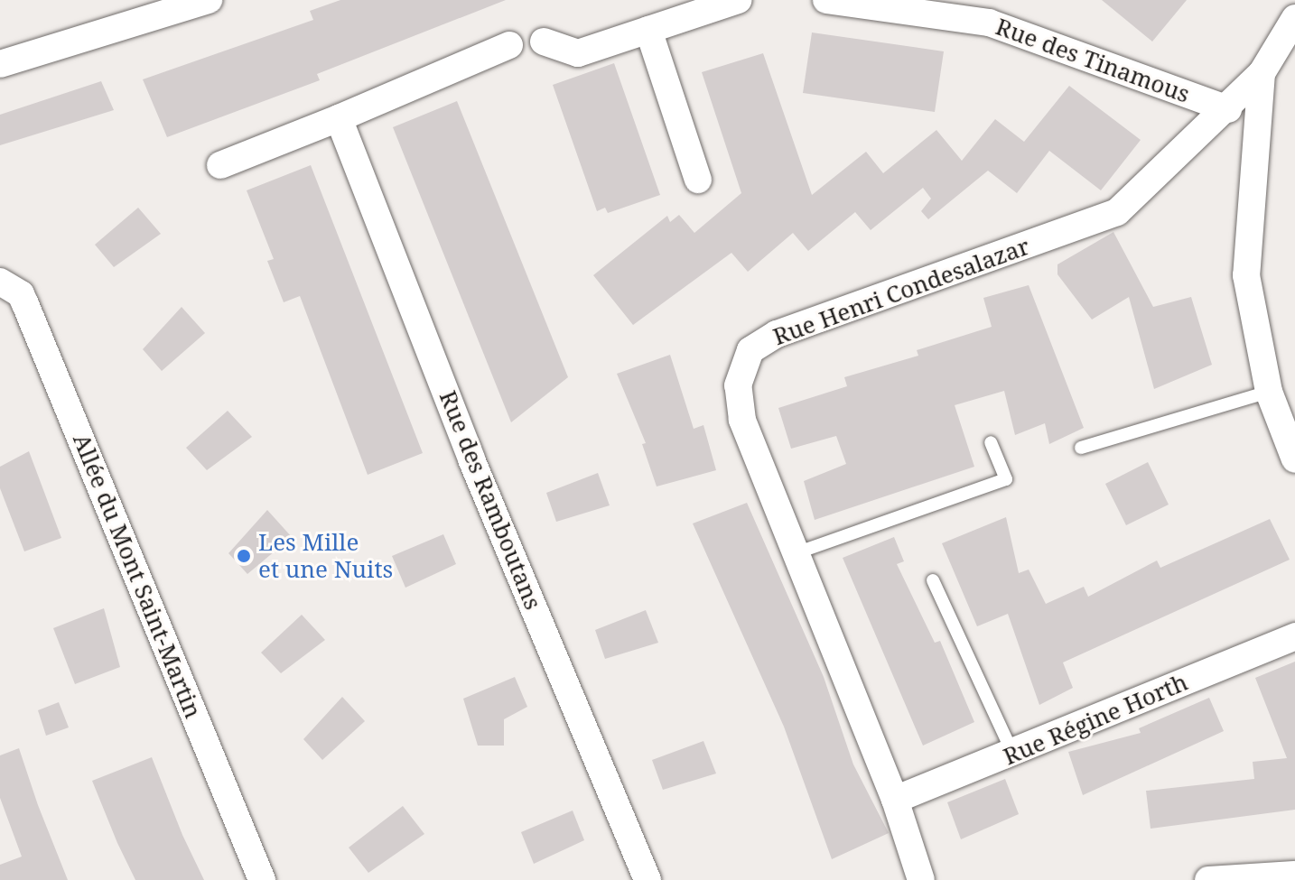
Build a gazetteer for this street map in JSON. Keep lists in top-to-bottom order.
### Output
{
  "streets": {
    "street": [
      "Rue des Tinamous",
      "Rue Henri Condesalazar",
      "Rue des Ramboutans",
      "Allée du Mont Saint-Martin",
      "Rue Régine Horth"
    ]
  },
  "crossings": [
    ["Rue des Tinamous", "Rue Henri Condesalazar"],
    ["Rue Henri Condesalazar", "Rue Régine Horth"]
  ],
  "places": ["Les Mille et une Nuits"]
}
